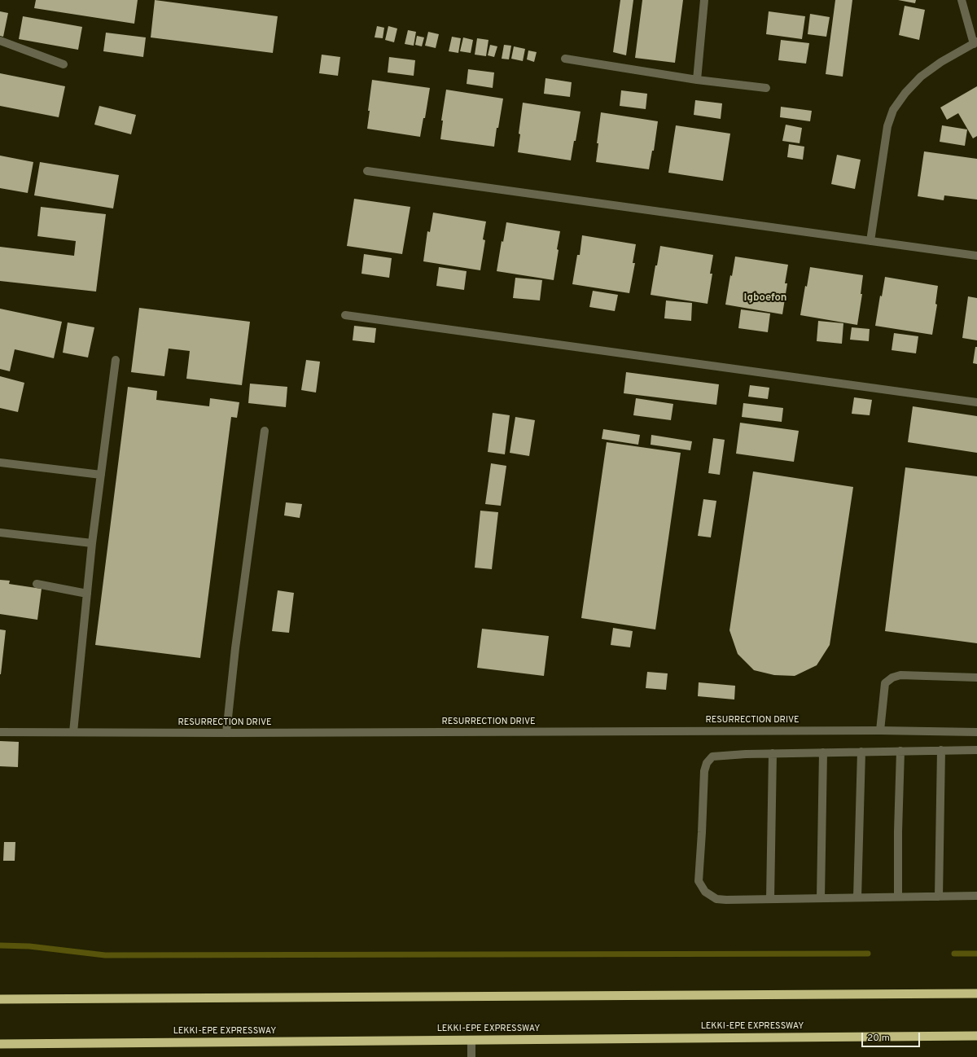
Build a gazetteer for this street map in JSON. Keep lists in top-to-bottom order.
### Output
{
  "streets": {
    "highway": ["LEKKI-EPE EXPRESSWAY"],
    "street": ["RESURRECTION DRIVE"]
  },
  "districts": ["Igboefon"],
  "scale_bar": "20 m"
}
